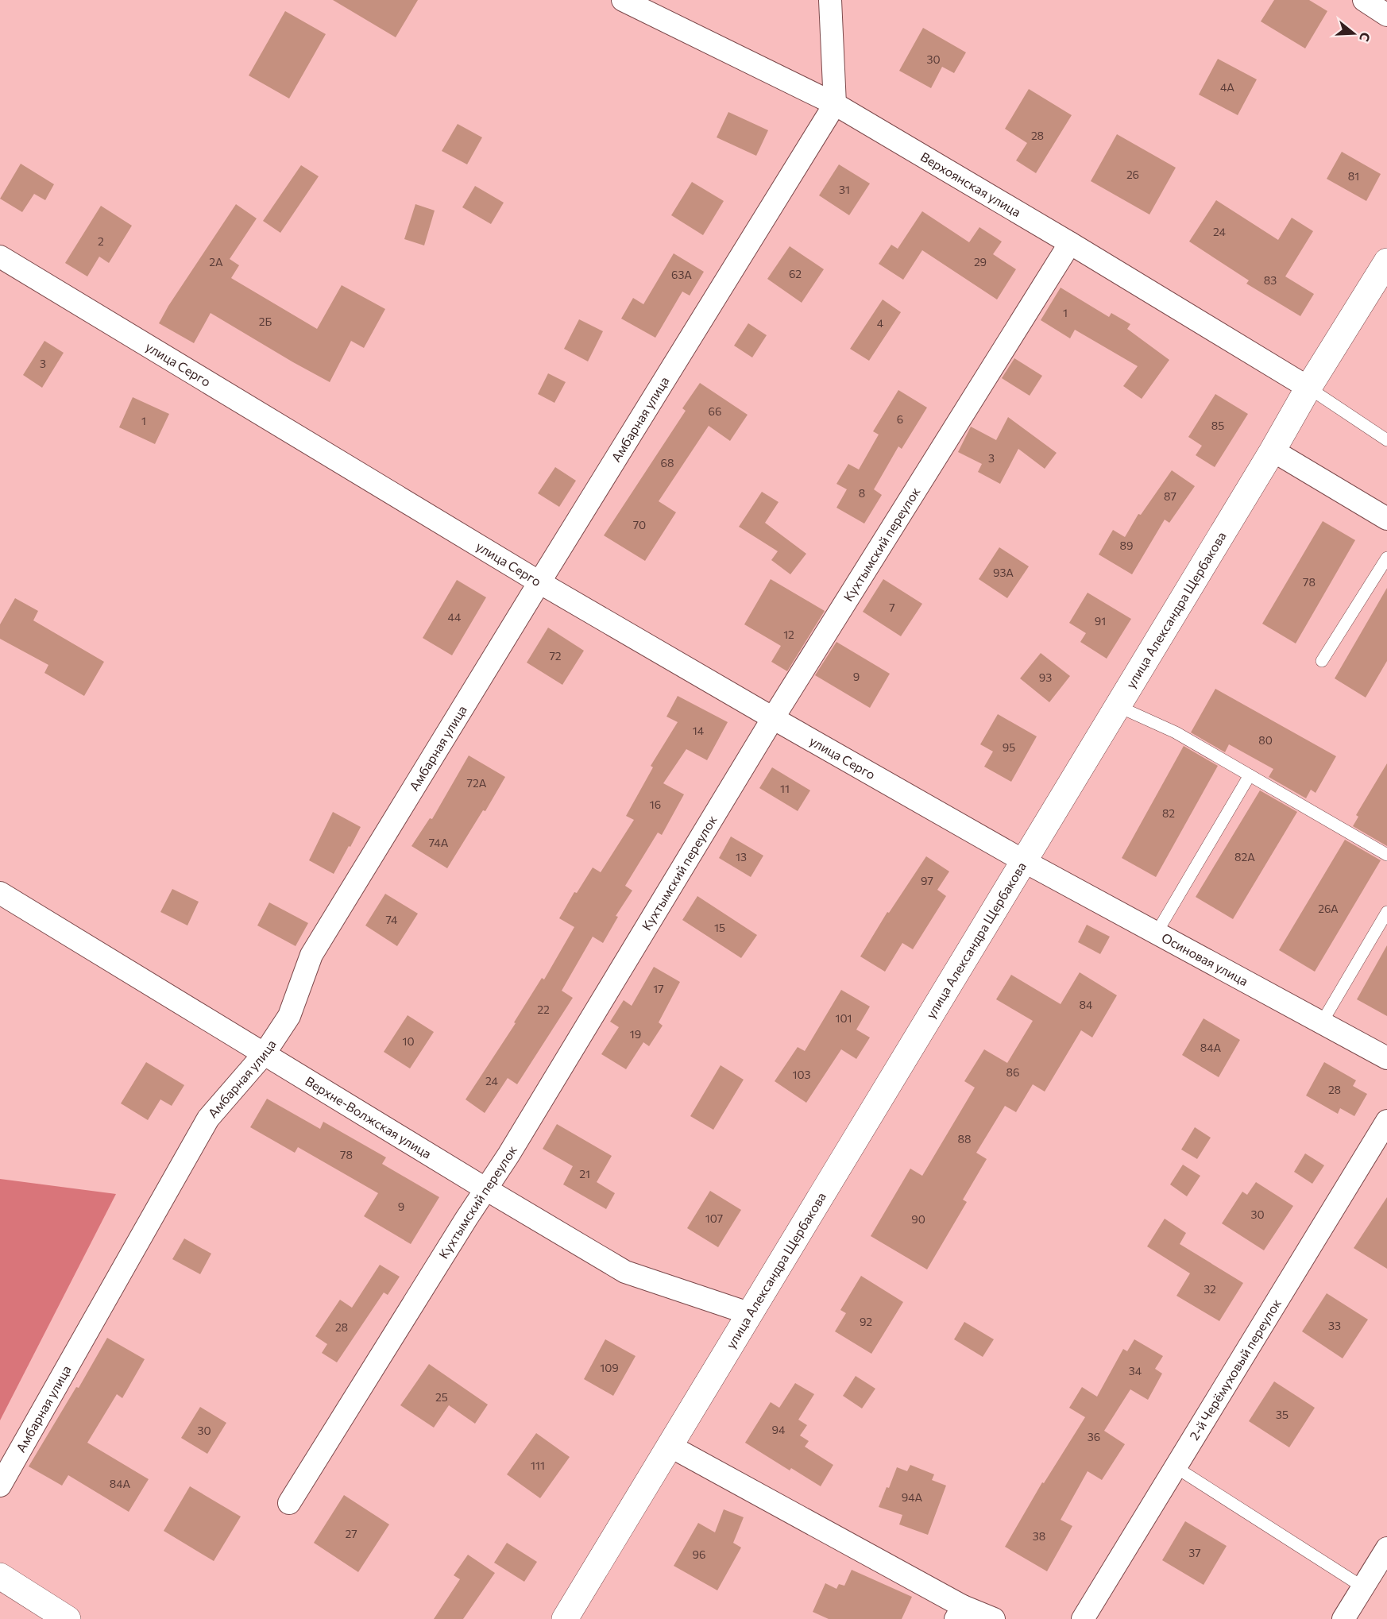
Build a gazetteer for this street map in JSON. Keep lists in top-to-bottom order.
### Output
{
  "streets": {
    "street": [
      "Верхоянская улица",
      "улица Серго",
      "Амбарная улица",
      "Кухтымский переулок",
      "улица Александра Щербакова",
      "Осиновая улица",
      "Верхне-Волжская улица",
      "2-й Черёмуховый переулок"
    ]
  },
  "crossings": [
    ["Верхоянская улица", "Амбарная улица"],
    ["Верхоянская улица", "Кухтымский переулок"],
    ["Верхоянская улица", "улица Александра Щербакова"],
    ["улица Серго", "Амбарная улица"],
    ["улица Серго", "Кухтымский переулок"],
    ["улица Серго", "улица Александра Щербакова"],
    ["улица Серго", "Осиновая улица"],
    ["Амбарная улица", "Верхне-Волжская улица"],
    ["Кухтымский переулок", "Верхне-Волжская улица"],
    ["улица Александра Щербакова", "Осиновая улица"],
    ["улица Александра Щербакова", "Верхне-Волжская улица"]
  ],
  "house_numbers": [
    "30",
    "4А",
    "28",
    "26",
    "81",
    "31",
    "24",
    "2",
    "2А",
    "29",
    "62",
    "63А",
    "83",
    "1",
    "2Б",
    "4",
    "3",
    "66",
    "6",
    "1",
    "85",
    "3",
    "68",
    "8",
    "87",
    "70",
    "89",
    "93А",
    "78",
    "7",
    "44",
    "91",
    "12",
    "72",
    "9",
    "93",
    "14",
    "80",
    "95",
    "72А",
    "11",
    "16",
    "82",
    "74А",
    "13",
    "82А",
    "97",
    "26А",
    "74",
    "15",
    "17",
    "84",
    "22",
    "101",
    "19",
    "10",
    "84А",
    "86",
    "103",
    "24",
    "28",
    "88",
    "78",
    "21",
    "9",
    "30",
    "107",
    "90",
    "32",
    "92",
    "33",
    "28",
    "109",
    "34",
    "25",
    "35",
    "94",
    "30",
    "36",
    "111",
    "84А",
    "94А",
    "27",
    "38",
    "37",
    "96"
  ],
  "north": "right"
}
